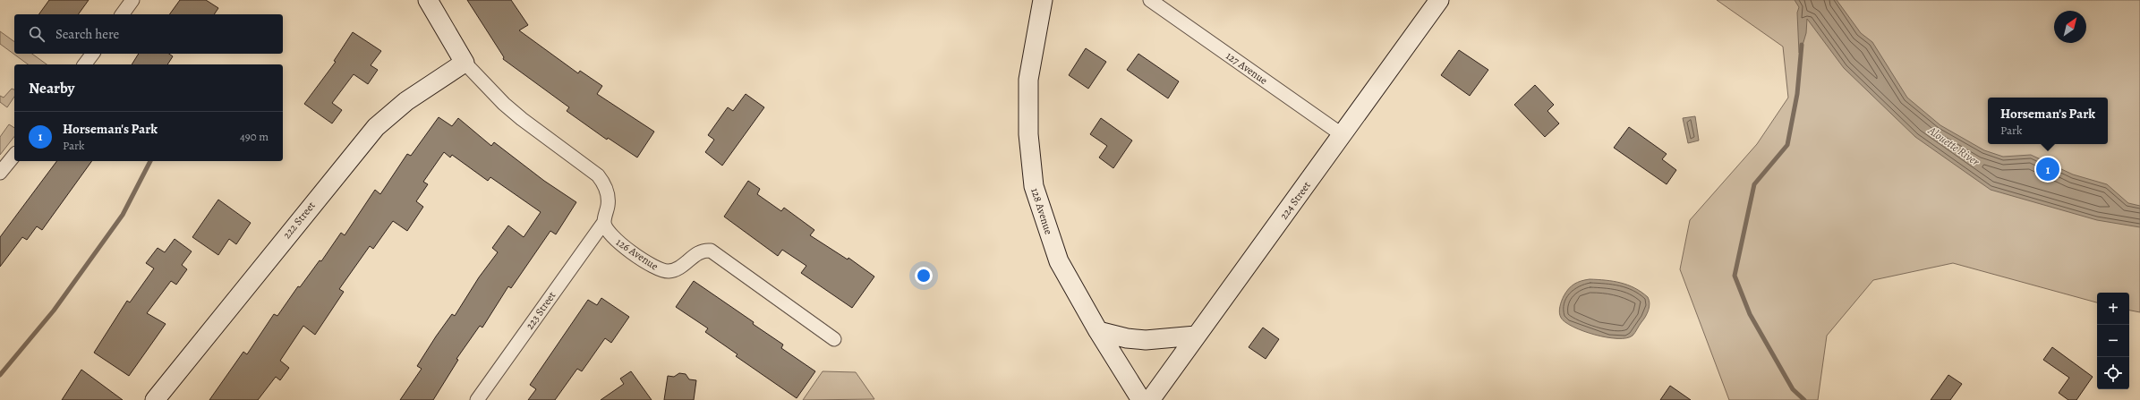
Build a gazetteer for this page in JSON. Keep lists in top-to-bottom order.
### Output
{
  "streets": {
    "street": [
      "127 Avenue",
      "224 Street",
      "128 Avenue",
      "222 Street",
      "126 Avenue",
      "223 Street"
    ]
  },
  "crossings": [
    ["127 Avenue", "224 Street"],
    ["126 Avenue", "223 Street"]
  ],
  "water": ["Alouette River"],
  "north": "top right",
  "page": {
    "search": "Search here",
    "heading": "Nearby",
    "popup": ["Horseman's Park", "Park"],
    "list": [
      {
        "mark": "1",
        "name": "Horseman's Park",
        "note": "Park",
        "value": "490 m"
      }
    ],
    "pins": "1",
    "map_buttons": ["+", "−"]
  }
}
